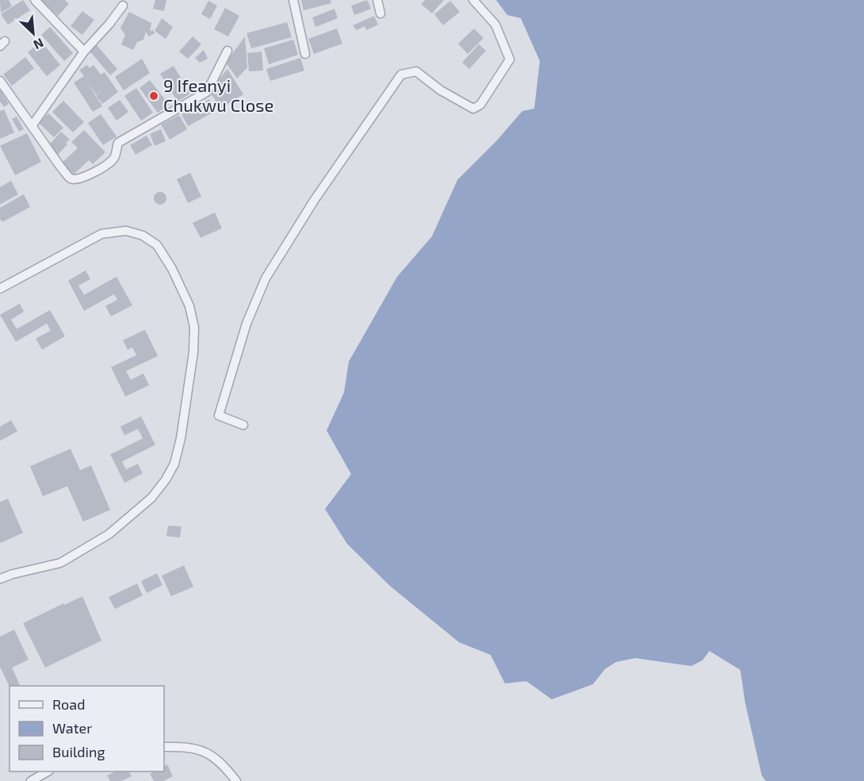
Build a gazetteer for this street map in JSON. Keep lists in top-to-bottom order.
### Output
{
  "places": ["9 Ifeanyi Chukwu Close"],
  "legend": ["Road", "Water", "Building"],
  "north": "bottom right"
}
